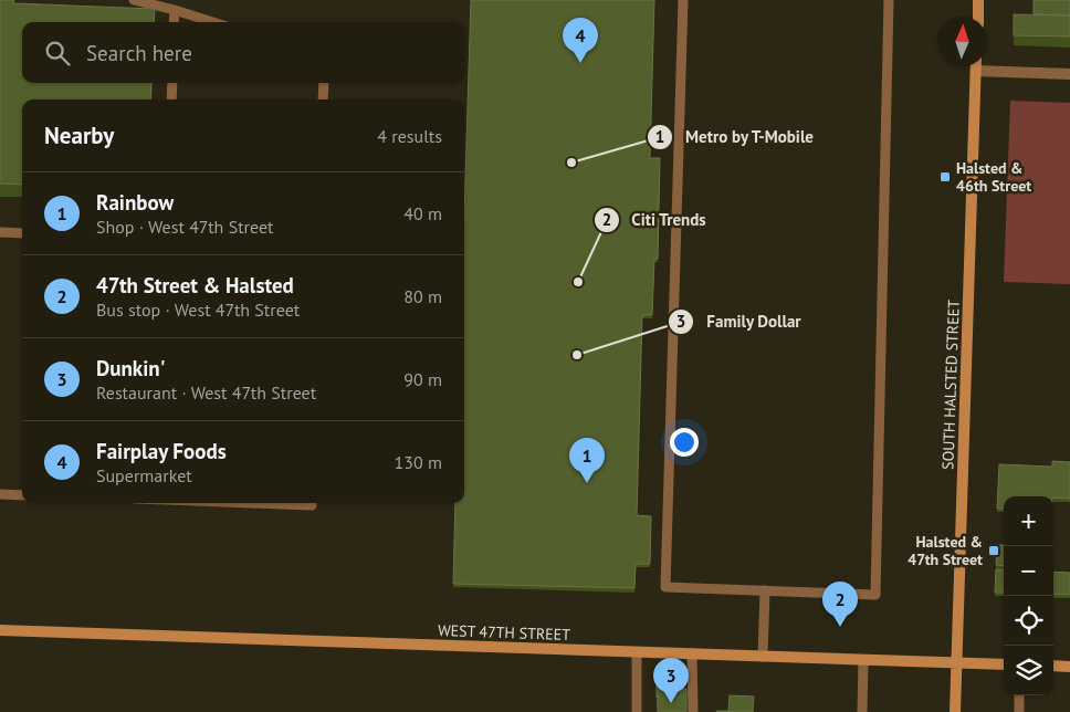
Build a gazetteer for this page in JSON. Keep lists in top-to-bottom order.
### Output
{
  "streets": {
    "main road": ["SOUTH HALSTED STREET", "WEST 47TH STREET"]
  },
  "crossings": [
    ["SOUTH HALSTED STREET", "WEST 47TH STREET"]
  ],
  "places": {
    "other": ["Metro by T-Mobile", "Citi Trends", "Family Dollar"],
    "transit": ["Halsted & 46th Street", "Halsted & 47th Street"]
  },
  "north": "top",
  "page": {
    "pins": [
      "4",
      "1",
      "2",
      "3"
    ],
    "search": "Search here",
    "heading": ["Nearby", "4 results"],
    "list": [
      {
        "mark": "1",
        "name": "Rainbow",
        "note": "Shop · West 47th Street",
        "value": "40 m"
      },
      {
        "mark": "2",
        "name": "47th Street & Halsted",
        "note": "Bus stop · West 47th Street",
        "value": "80 m"
      },
      {
        "mark": "3",
        "name": "Dunkin'",
        "note": "Restaurant · West 47th Street",
        "value": "90 m"
      },
      {
        "mark": "4",
        "name": "Fairplay Foods",
        "note": "Supermarket",
        "value": "130 m"
      }
    ],
    "map_buttons": ["+", "−"]
  }
}
